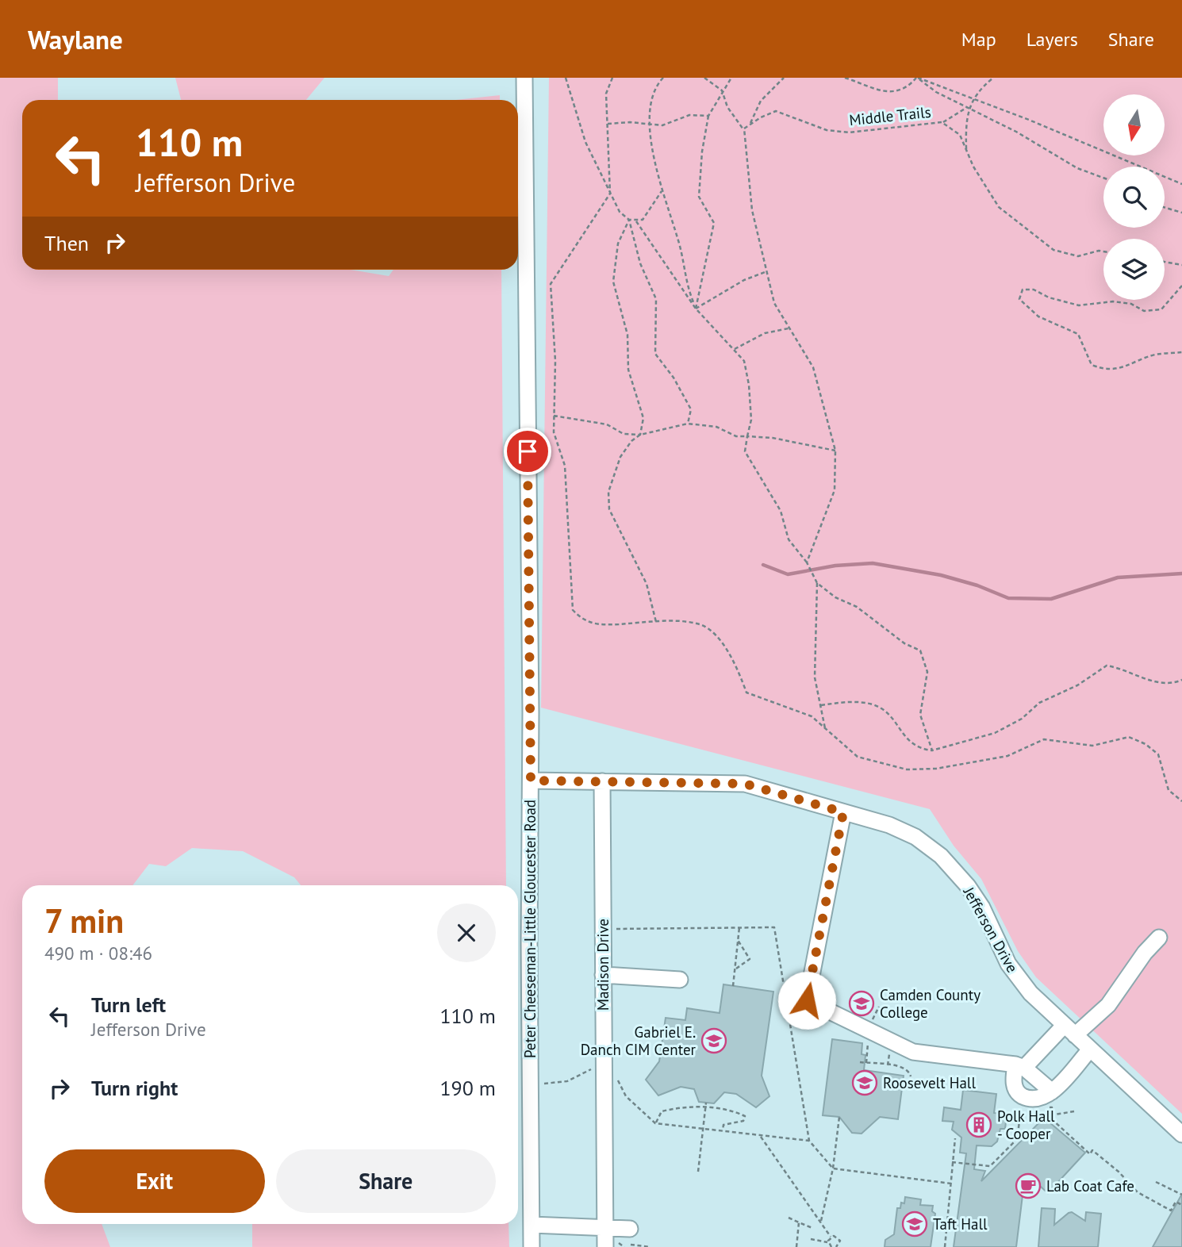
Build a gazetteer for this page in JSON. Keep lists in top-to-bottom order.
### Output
{
  "streets": {
    "street": ["Peter Cheeseman-Little Gloucester Road", "Jefferson Drive", "Madison Drive"],
    "path": ["Middle Trails"]
  },
  "crossings": [
    ["Peter Cheeseman-Little Gloucester Road", "Jefferson Drive"],
    ["Jefferson Drive", "Madison Drive"]
  ],
  "places": {
    "school or university": [
      "Camden County College",
      "Gabriel E. Danch CIM Center",
      "Roosevelt Hall",
      "Taft Hall"
    ],
    "building": ["Polk Hall - Cooper"],
    "cafe": ["Lab Coat Cafe"]
  },
  "north": "bottom",
  "page": {
    "header": "Waylane",
    "nav": ["Map", "Layers", "Share"],
    "turn": ["110 m", "Jefferson Drive"],
    "then": "Then",
    "heading": ["7 min", "490 m · 08:46"],
    "list": [
      {
        "name": "Turn left",
        "note": "Jefferson Drive",
        "value": "110 m"
      },
      {
        "name": "Turn right",
        "value": "190 m"
      }
    ],
    "buttons": ["Exit", "Share"]
  }
}
